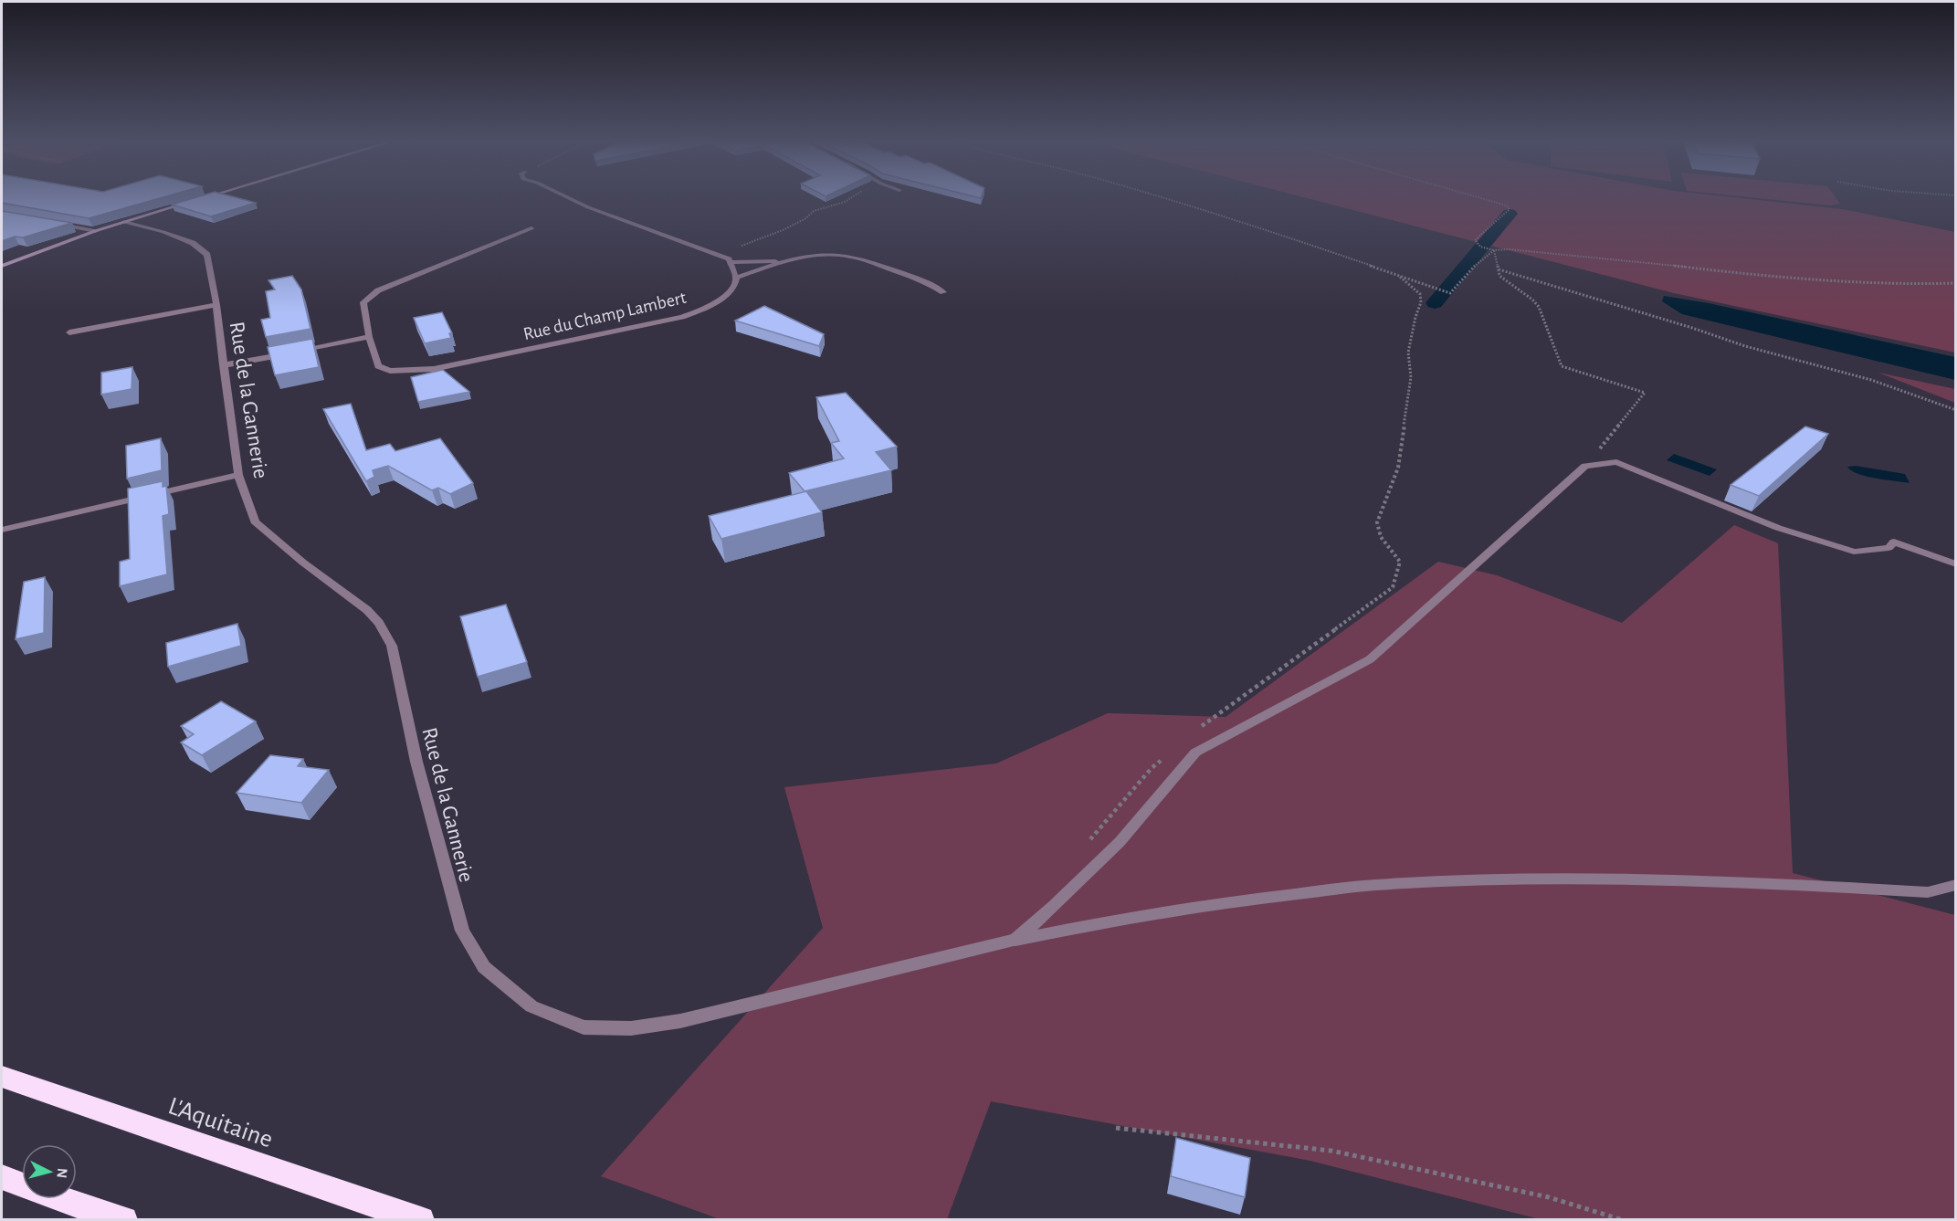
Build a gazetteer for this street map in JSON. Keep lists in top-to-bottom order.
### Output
{
  "streets": {
    "highway": ["L'Aquitaine"],
    "street": ["Rue du Champ Lambert", "Rue de la Gannerie"]
  },
  "north": "right"
}
